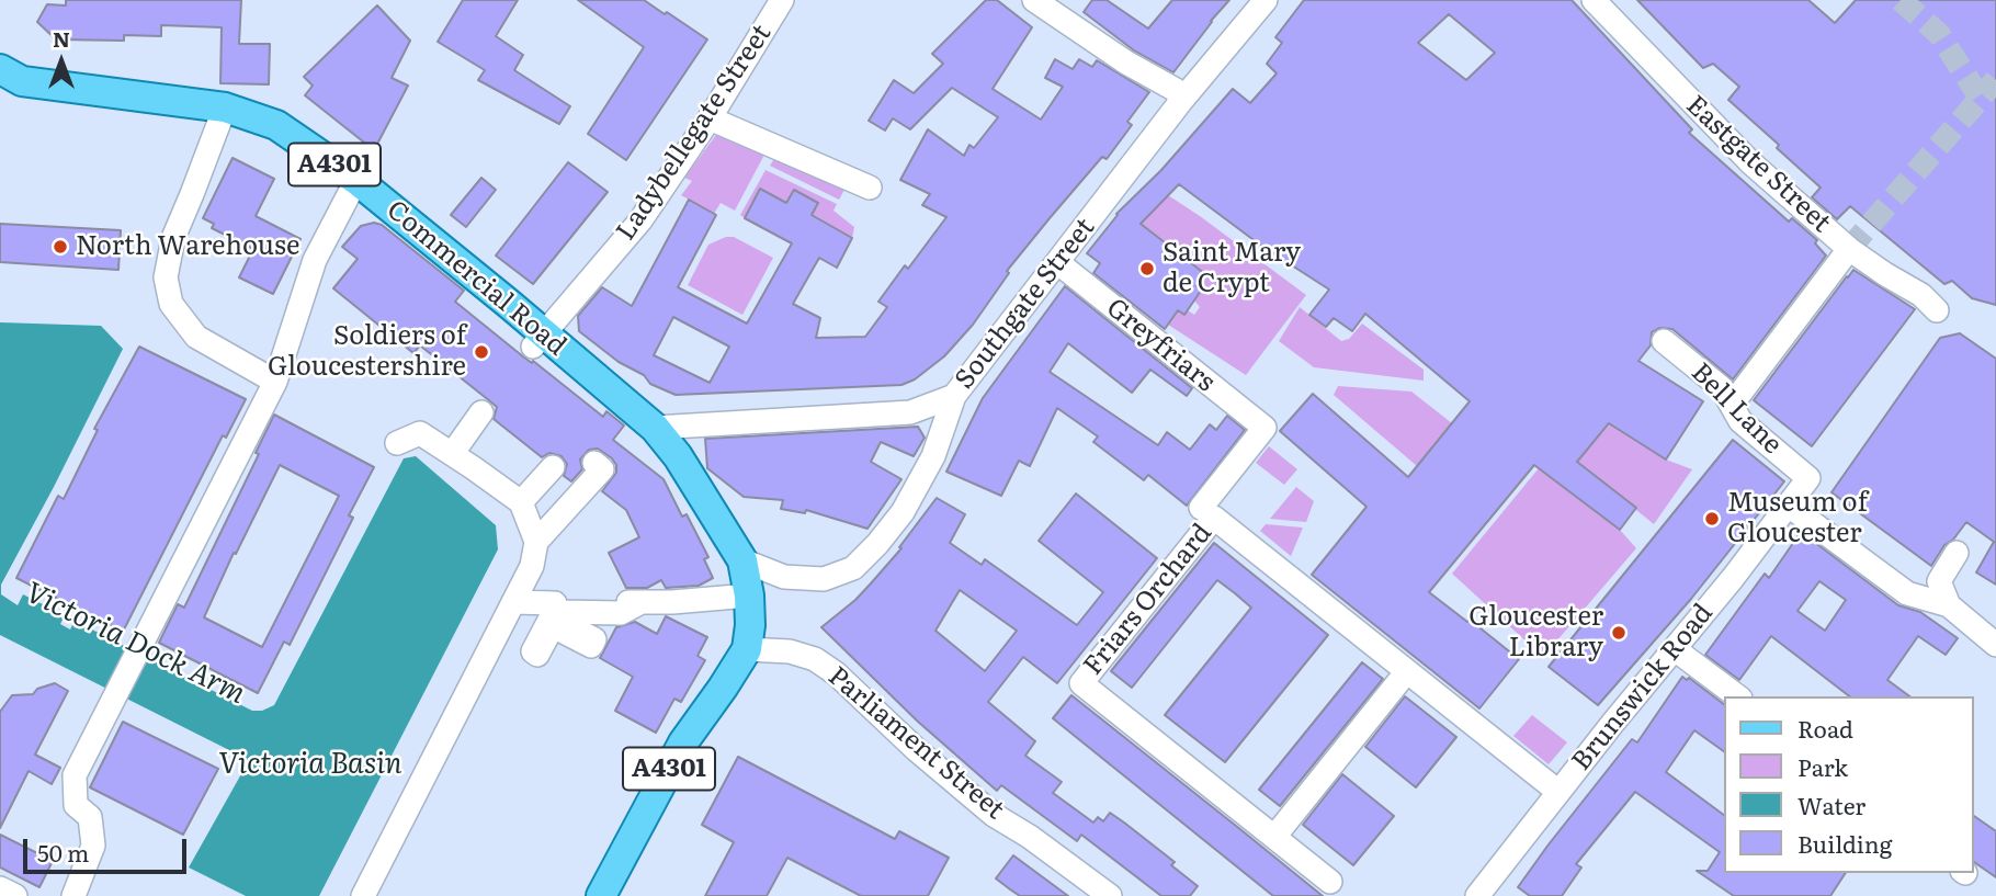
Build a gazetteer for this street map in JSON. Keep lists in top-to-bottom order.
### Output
{
  "streets": {
    "main road": ["A4301", "Commercial Road"],
    "street": [
      "Ladybellegate Street",
      "Eastgate Street",
      "Southgate Street",
      "Greyfriars",
      "Bell Lane",
      "Friars Orchard",
      "Brunswick Road",
      "Parliament Street"
    ]
  },
  "crossings": [
    ["Ladybellegate Street", "Commercial Road"],
    ["A4301", "Commercial Road"],
    ["A4301", "Southgate Street"],
    ["A4301", "Parliament Street"],
    ["Southgate Street", "Greyfriars"],
    ["Bell Lane", "Brunswick Road"],
    ["Friars Orchard", "Brunswick Road"]
  ],
  "water": ["Victoria Dock Arm", "Victoria Basin"],
  "places": [
    "North Warehouse",
    "Saint Mary de Crypt",
    "Soldiers of Gloucestershire",
    "Museum of Gloucester",
    "Gloucester Library"
  ],
  "legend": [
    "Road",
    "Park",
    "Water",
    "Building"
  ],
  "scale_bar": "50 m",
  "north": "top"
}
